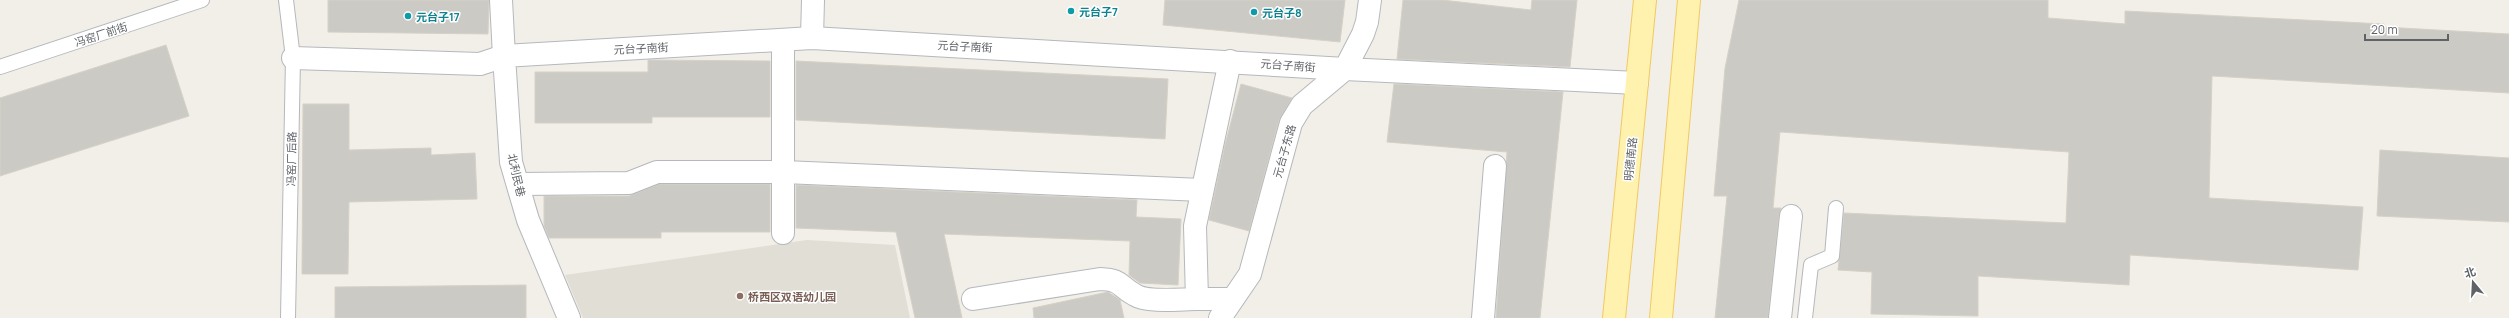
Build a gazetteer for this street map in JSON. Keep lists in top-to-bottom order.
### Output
{
  "streets": {
    "main road": ["明德南路"],
    "street": ["元台子南街", "元台子东路", "北利民巷"],
    "lane": ["冯窑厂前街", "冯窑厂后路"]
  },
  "crossings": [
    ["元台子南街", "元台子东路"],
    ["元台子南街", "冯窑厂后路"],
    ["元台子南街", "明德南路"],
    ["元台子南街", "北利民巷"]
  ],
  "places": [
    "元台子7",
    "元台子8",
    "元台子17",
    "桥西区双语幼儿园"
  ],
  "scale_bar": "20 m",
  "north": "top"
}
